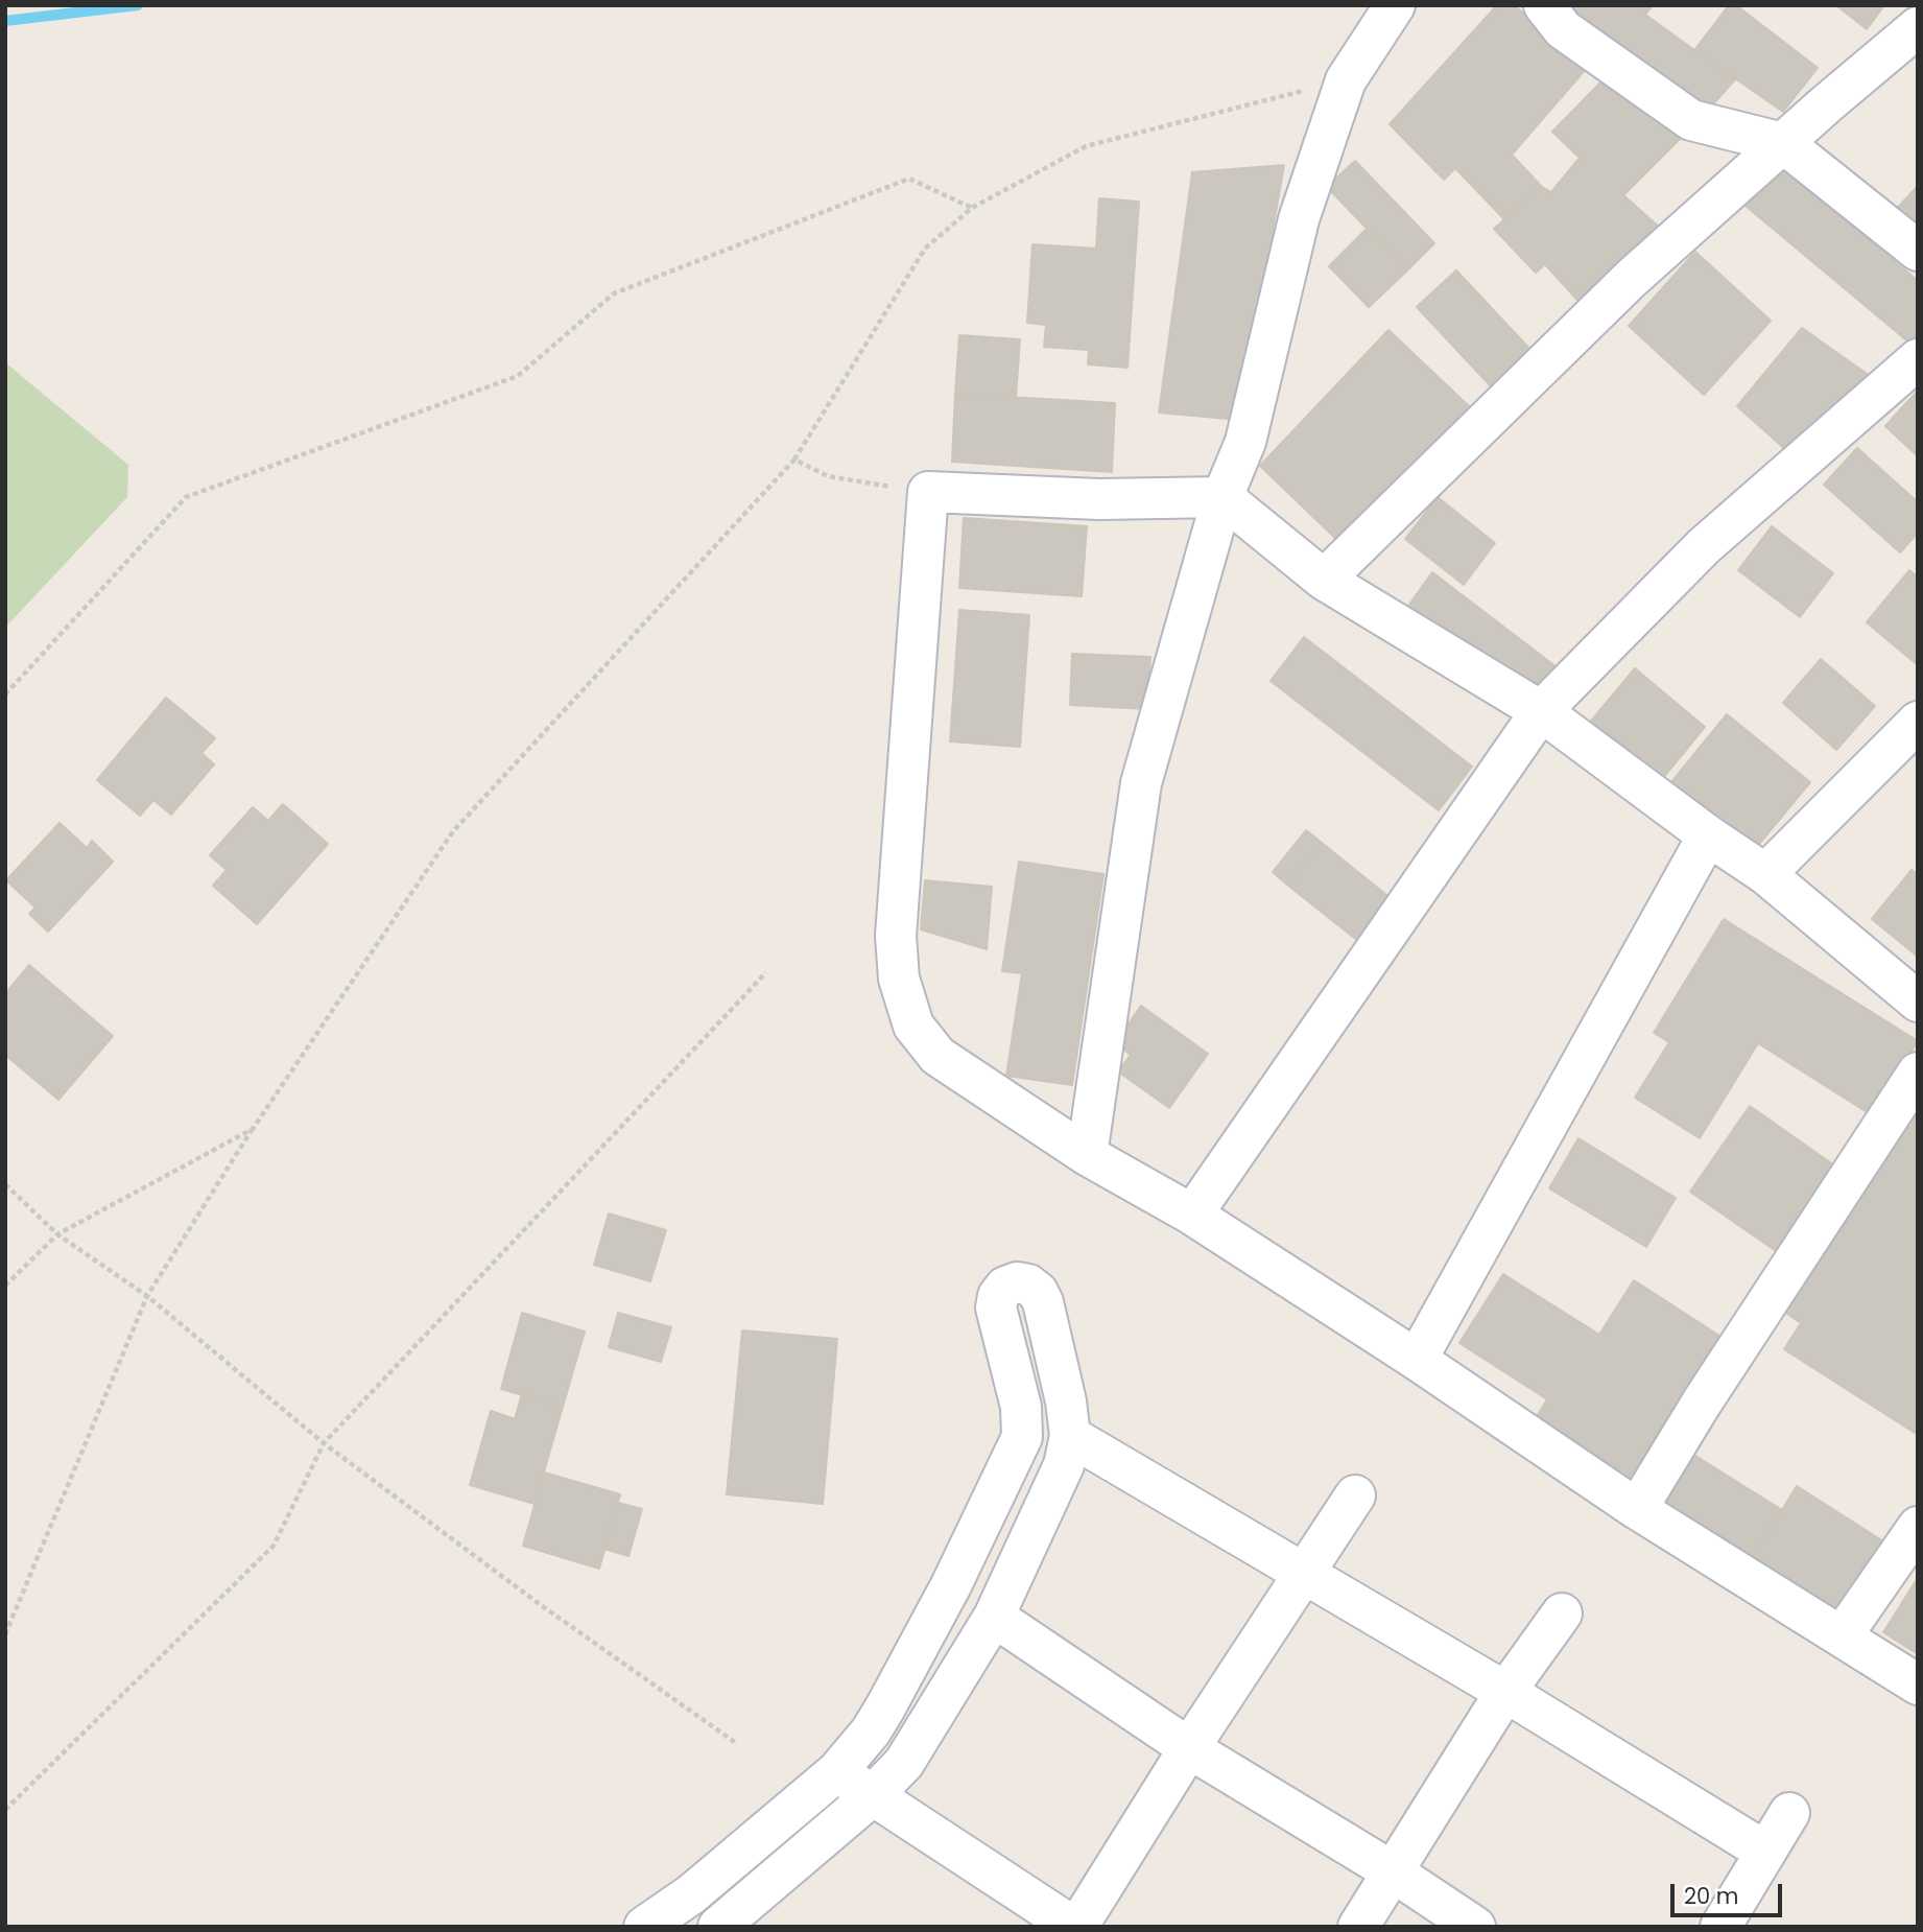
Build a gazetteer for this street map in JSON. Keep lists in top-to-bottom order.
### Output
{
  "scale_bar": "20 m"
}
